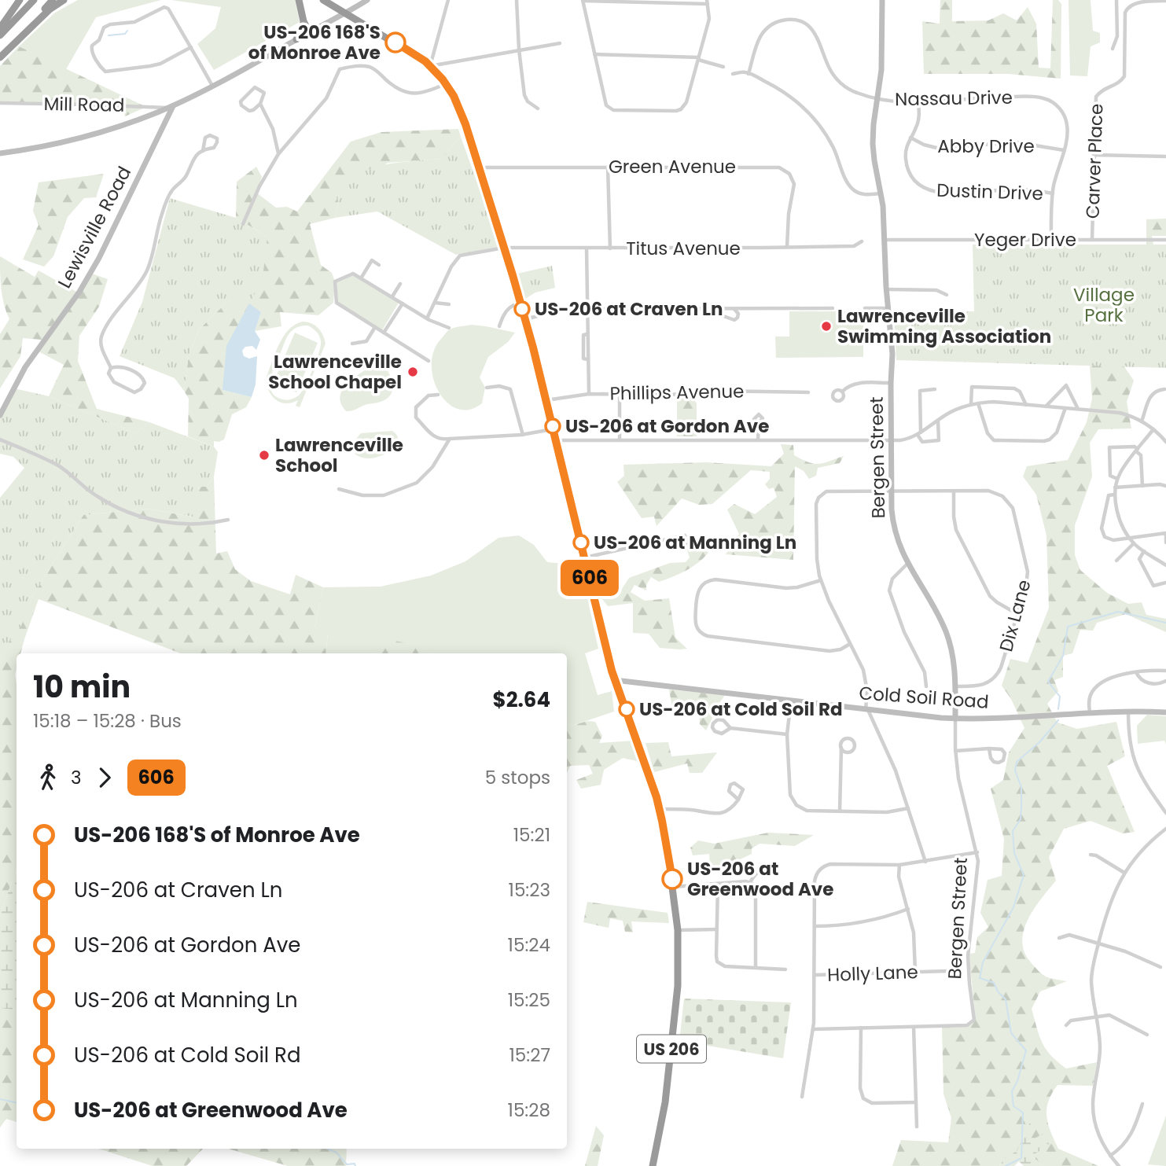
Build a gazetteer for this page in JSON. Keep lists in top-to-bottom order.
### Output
{
  "streets": {
    "highway": ["US 206"],
    "street": [
      "Nassau Drive",
      "Mill Road",
      "Abby Drive",
      "Carver Place",
      "Green Avenue",
      "Dustin Drive",
      "Lewisville Road",
      "Yeger Drive",
      "Titus Avenue",
      "Phillips Avenue",
      "Bergen Street",
      "Dix Lane",
      "Cold Soil Road",
      "Holly Lane"
    ]
  },
  "crossings": [
    ["Nassau Drive", "Abby Drive"],
    ["Nassau Drive", "Dustin Drive"],
    ["Nassau Drive", "Yeger Drive"],
    ["Nassau Drive", "Bergen Street"],
    ["Mill Road", "Lewisville Road"],
    ["Abby Drive", "Dustin Drive"],
    ["Carver Place", "Yeger Drive"],
    ["Green Avenue", "Titus Avenue"],
    ["Green Avenue", "US 206"],
    ["Yeger Drive", "Bergen Street"],
    ["Titus Avenue", "US 206"],
    ["Phillips Avenue", "US 206"],
    ["Bergen Street", "Dix Lane"],
    ["Bergen Street", "Cold Soil Road"],
    ["Bergen Street", "Holly Lane"],
    ["Cold Soil Road", "US 206"]
  ],
  "parks": ["Village Park"],
  "places": [
    "US-206 168'S of Monroe Ave",
    "US-206 at Craven Ln",
    "Lawrenceville Swimming Association",
    "Lawrenceville School Chapel",
    "US-206 at Gordon Ave",
    "Lawrenceville School",
    "US-206 at Manning Ln",
    "US-206 at Cold Soil Rd",
    "US-206 at Greenwood Ave"
  ],
  "lines": ["bus line 606"],
  "page": {
    "on_map": "606",
    "heading": ["10 min", "15:18 – 15:28 · Bus", "$2.64"],
    "legs": ["3", "606", "5 stops"],
    "list": [
      {
        "name": "US-206 168'S of Monroe Ave",
        "value": "15:21"
      },
      {
        "name": "US-206 at Craven Ln",
        "value": "15:23"
      },
      {
        "name": "US-206 at Gordon Ave",
        "value": "15:24"
      },
      {
        "name": "US-206 at Manning Ln",
        "value": "15:25"
      },
      {
        "name": "US-206 at Cold Soil Rd",
        "value": "15:27"
      },
      {
        "name": "US-206 at Greenwood Ave",
        "value": "15:28"
      }
    ]
  }
}
